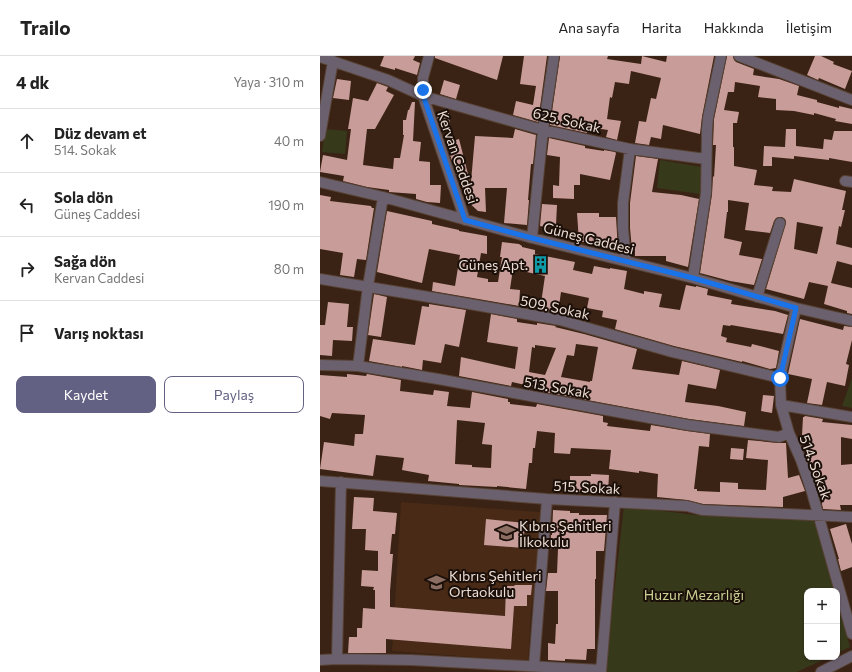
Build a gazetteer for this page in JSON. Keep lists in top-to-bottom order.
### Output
{
  "streets": {
    "street": [
      "625. Sokak",
      "Kervan Caddesi",
      "Güneş Caddesi",
      "509. Sokak",
      "513. Sokak",
      "514. Sokak",
      "515. Sokak"
    ]
  },
  "crossings": [
    ["625. Sokak", "Kervan Caddesi"],
    ["Kervan Caddesi", "Güneş Caddesi"],
    ["Güneş Caddesi", "514. Sokak"],
    ["509. Sokak", "514. Sokak"],
    ["513. Sokak", "514. Sokak"],
    ["514. Sokak", "515. Sokak"]
  ],
  "parks": ["Huzur Mezarlığı"],
  "places": {
    "building": ["Güneş Apt."],
    "school or university": ["Kıbrıs Şehitleri İlkokulu", "Kıbrıs Şehitleri Ortaokulu"]
  },
  "page": {
    "header": "Trailo",
    "nav": [
      "Ana sayfa",
      "Harita",
      "Hakkında",
      "İletişim"
    ],
    "heading": ["4 dk", "Yaya · 310 m"],
    "list": [
      ["Düz devam et", "514. Sokak", "40 m"],
      ["Sola dön", "Güneş Caddesi", "190 m"],
      ["Sağa dön", "Kervan Caddesi", "80 m"],
      "Varış noktası"
    ],
    "buttons": ["Kaydet", "Paylaş"],
    "map_buttons": ["+", "−"]
  }
}
